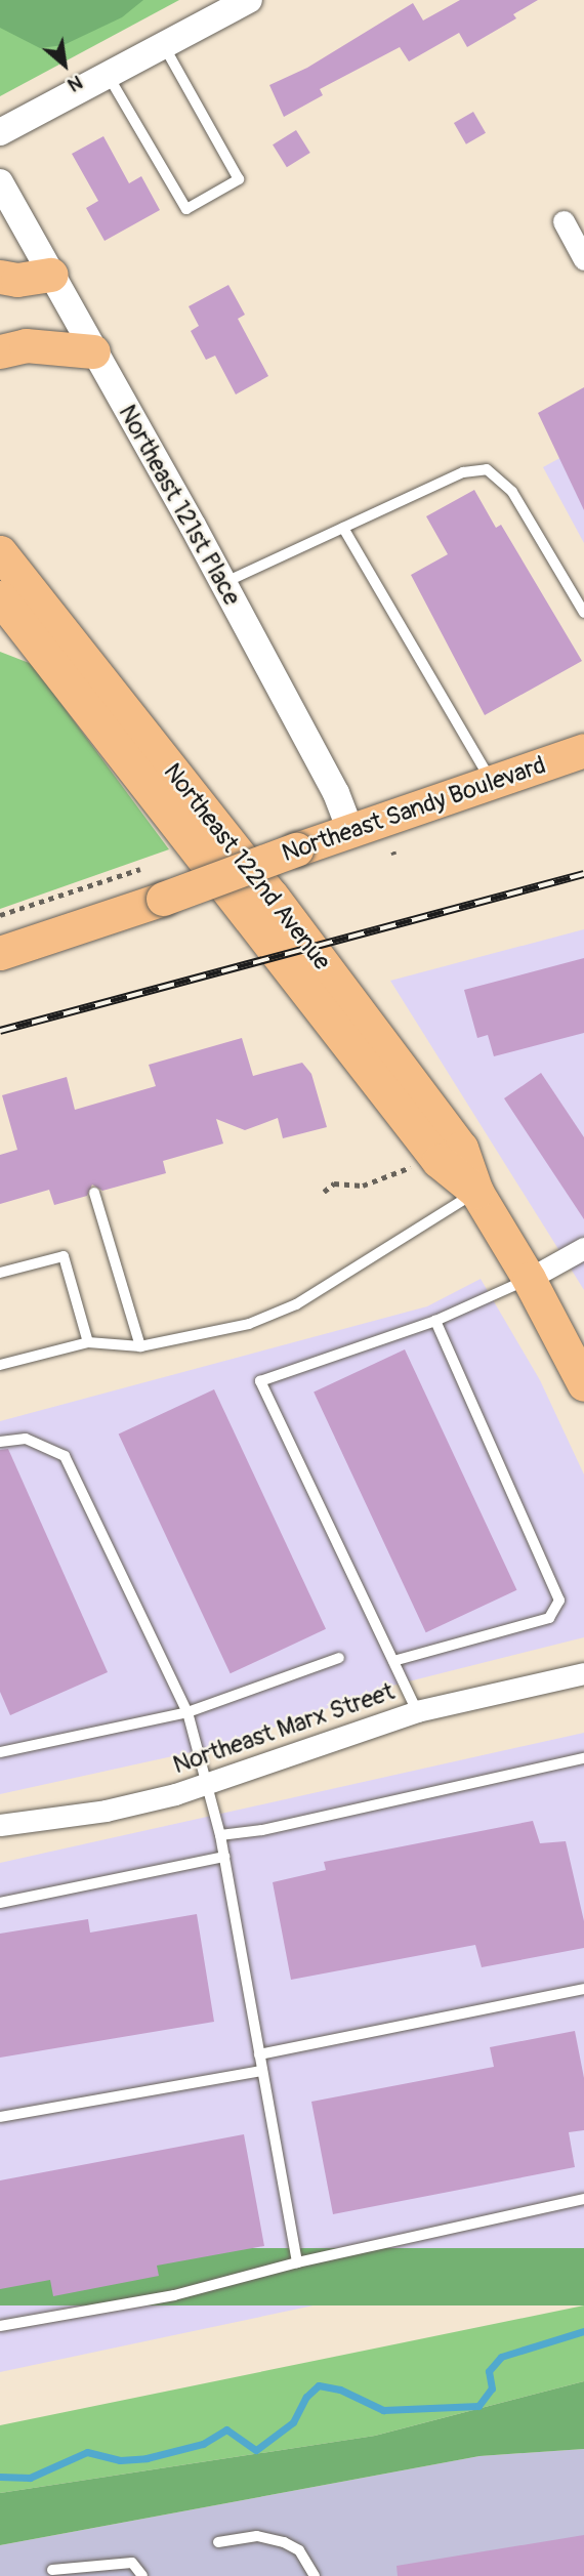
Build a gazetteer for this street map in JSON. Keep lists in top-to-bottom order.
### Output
{
  "streets": {
    "main road": ["Northeast Sandy Boulevard", "Northeast 122nd Avenue"],
    "street": ["Northeast 121st Place", "Northeast Marx Street"]
  },
  "crossings": [
    ["Northeast 121st Place", "Northeast Sandy Boulevard"]
  ],
  "north": "bottom right"
}
